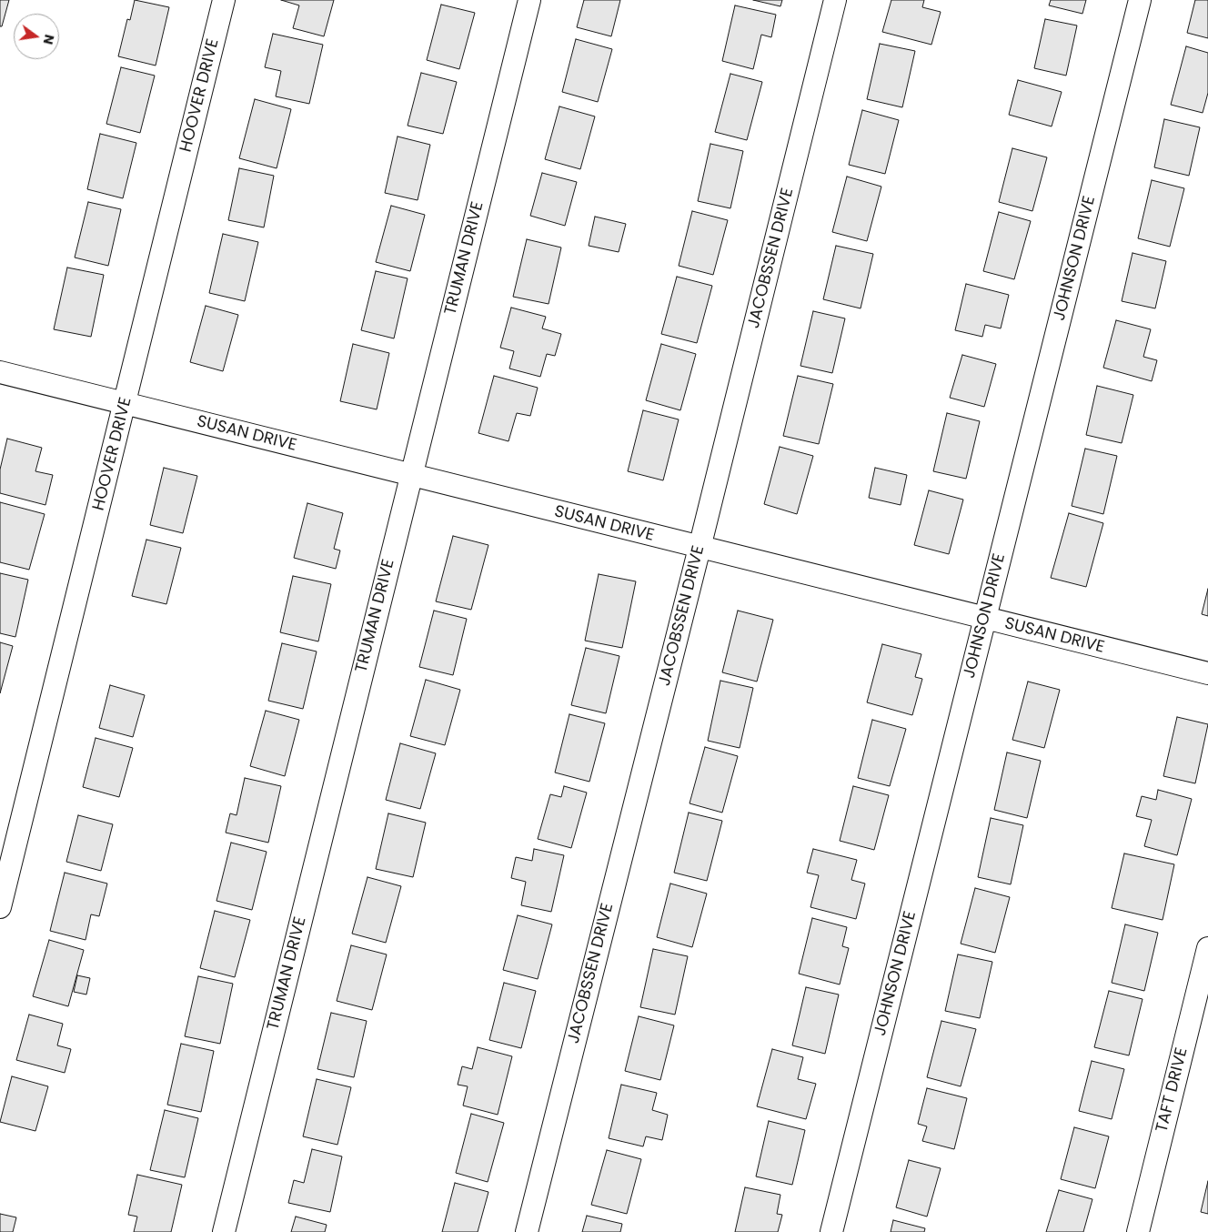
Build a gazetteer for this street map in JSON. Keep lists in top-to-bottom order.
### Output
{
  "streets": {
    "street": [
      "HOOVER DRIVE",
      "TRUMAN DRIVE",
      "JACOBSSEN DRIVE",
      "JOHNSON DRIVE",
      "SUSAN DRIVE",
      "TAFT DRIVE"
    ]
  },
  "crossings": [
    ["HOOVER DRIVE", "SUSAN DRIVE"],
    ["TRUMAN DRIVE", "SUSAN DRIVE"],
    ["JACOBSSEN DRIVE", "SUSAN DRIVE"],
    ["JOHNSON DRIVE", "SUSAN DRIVE"]
  ],
  "north": "right"
}
